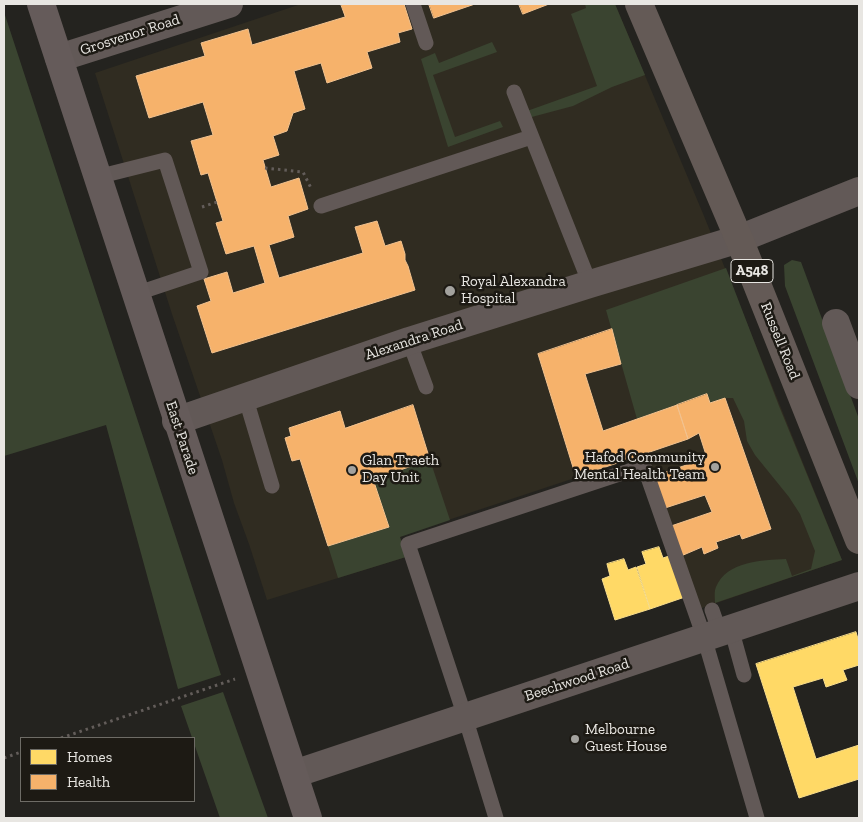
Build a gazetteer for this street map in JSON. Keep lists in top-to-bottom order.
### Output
{
  "streets": {
    "main road": ["A548", "Russell Road", "East Parade"],
    "street": ["Grosvenor Road", "Alexandra Road", "Beechwood Road"]
  },
  "crossings": [
    ["Grosvenor Road", "East Parade"],
    ["Alexandra Road", "Russell Road"],
    ["Alexandra Road", "East Parade"],
    ["East Parade", "Beechwood Road"]
  ],
  "places": [
    "Royal Alexandra Hospital",
    "Hafod Community Mental Health Team",
    "Glan Traeth Day Unit",
    "Melbourne Guest House"
  ],
  "legend": ["Homes", "Health"]
}
